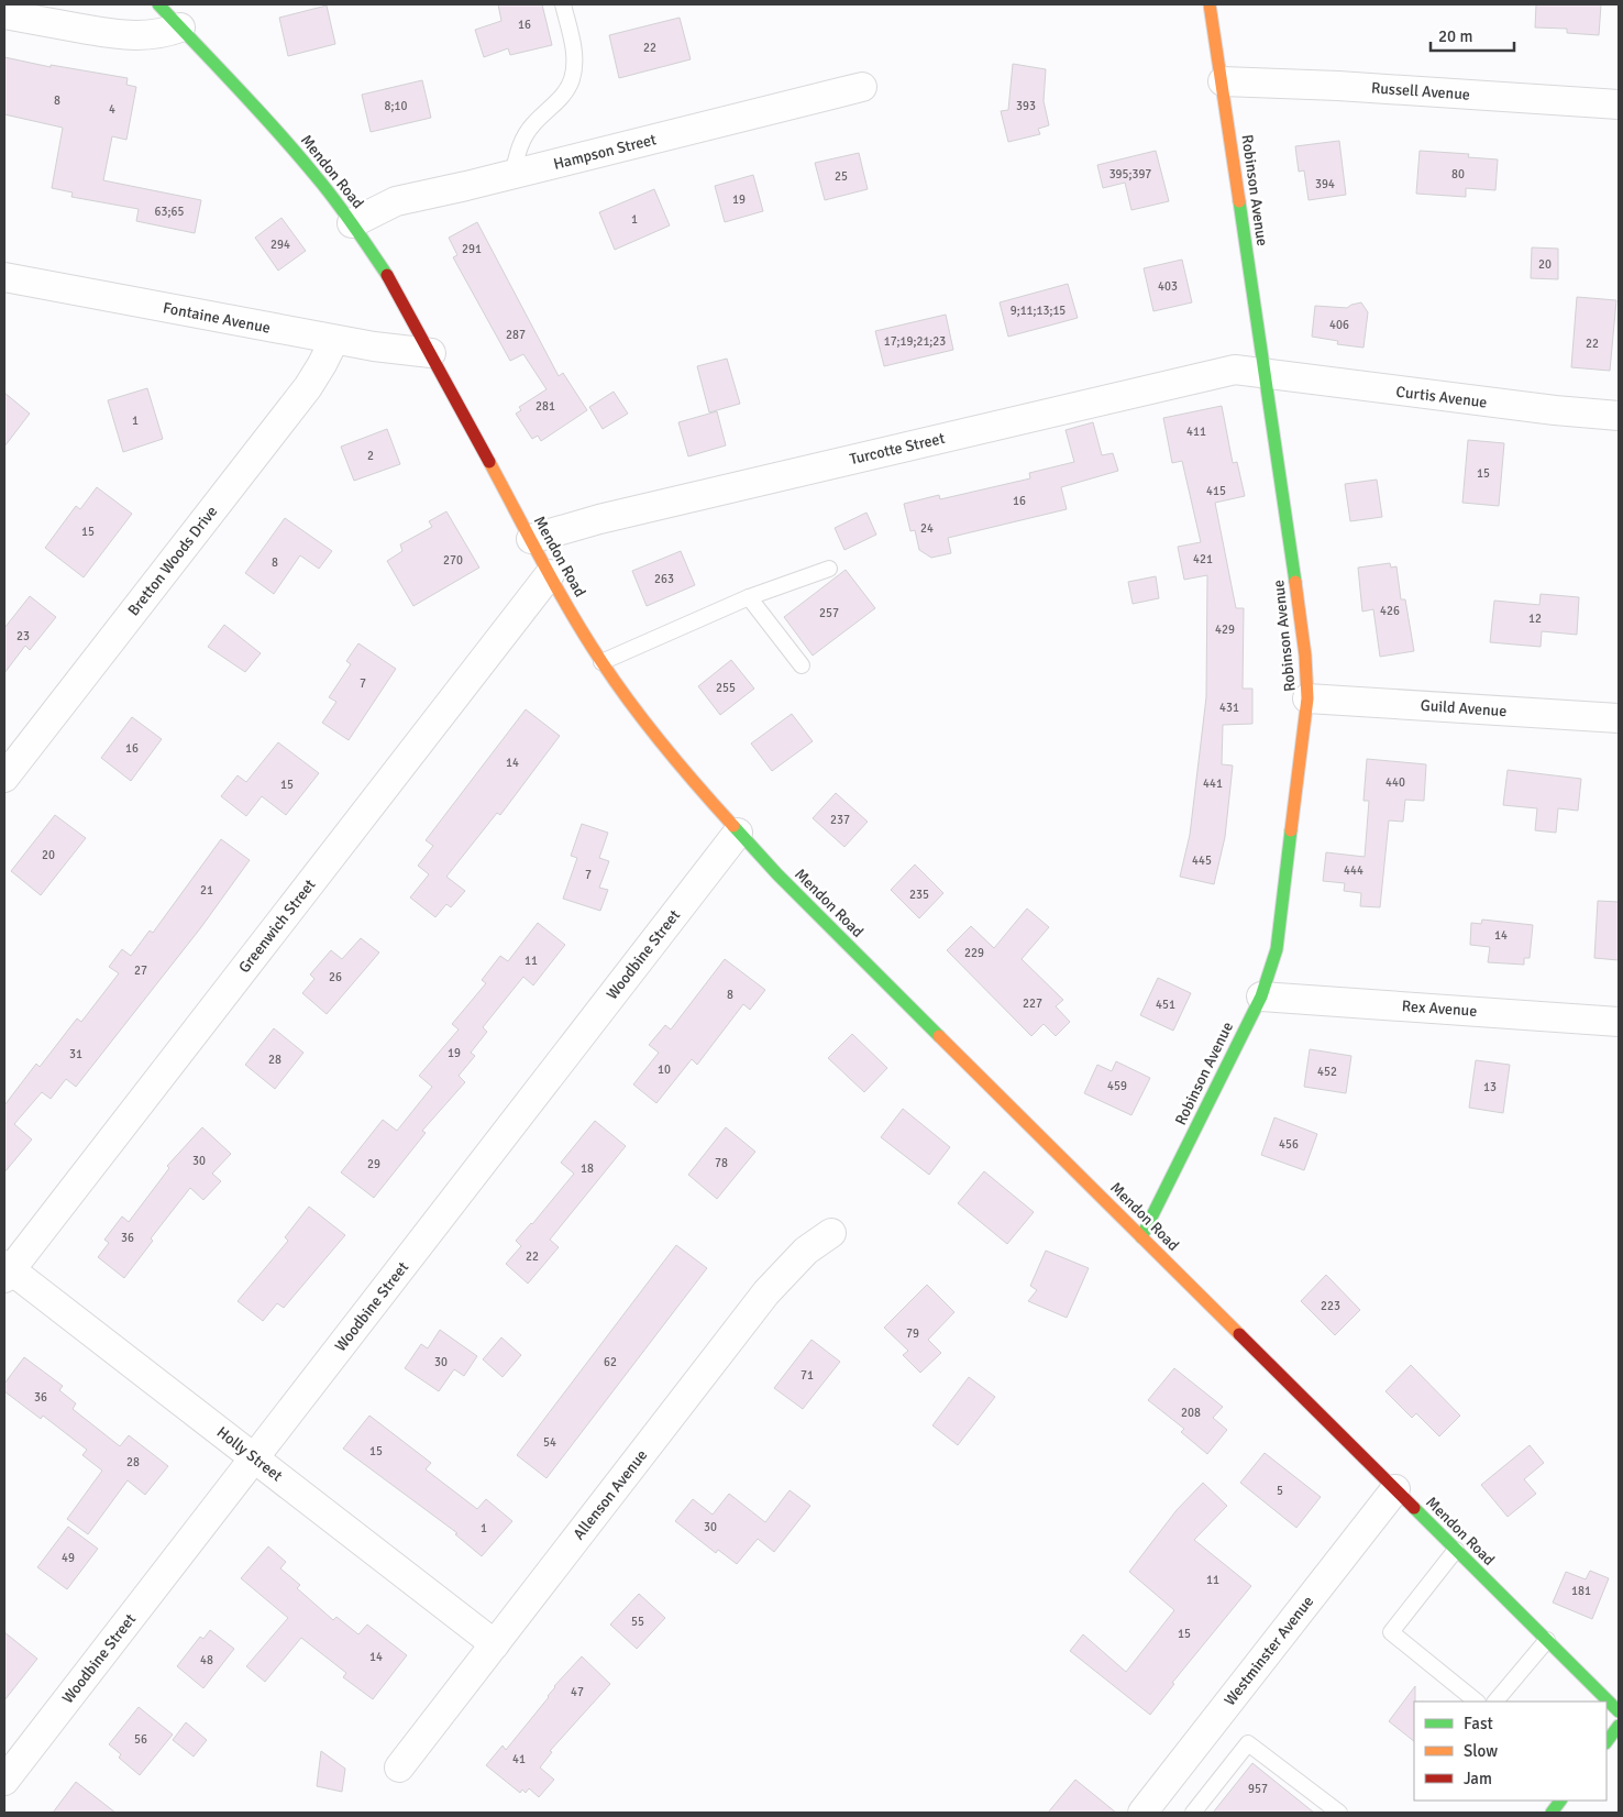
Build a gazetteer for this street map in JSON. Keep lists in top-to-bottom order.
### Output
{
  "streets": {
    "street": [
      "Russell Avenue",
      "Hampson Street",
      "Mendon Road",
      "Robinson Avenue",
      "Fontaine Avenue",
      "Curtis Avenue",
      "Turcotte Street",
      "Bretton Woods Drive",
      "Guild Avenue",
      "Greenwich Street",
      "Woodbine Street",
      "Rex Avenue",
      "Holly Street",
      "Allenson Avenue",
      "Westminster Avenue"
    ]
  },
  "crossings": [
    ["Russell Avenue", "Robinson Avenue"],
    ["Hampson Street", "Mendon Road"],
    ["Mendon Road", "Robinson Avenue"],
    ["Mendon Road", "Fontaine Avenue"],
    ["Mendon Road", "Turcotte Street"],
    ["Mendon Road", "Greenwich Street"],
    ["Mendon Road", "Woodbine Street"],
    ["Mendon Road", "Westminster Avenue"],
    ["Robinson Avenue", "Curtis Avenue"],
    ["Robinson Avenue", "Turcotte Street"],
    ["Robinson Avenue", "Guild Avenue"],
    ["Robinson Avenue", "Rex Avenue"],
    ["Fontaine Avenue", "Bretton Woods Drive"],
    ["Curtis Avenue", "Turcotte Street"],
    ["Greenwich Street", "Holly Street"],
    ["Woodbine Street", "Holly Street"],
    ["Holly Street", "Allenson Avenue"]
  ],
  "house_numbers": [
    "16",
    "22",
    "8",
    "8;10",
    "393",
    "4",
    "395;397",
    "80",
    "25",
    "394",
    "19",
    "63;65",
    "1",
    "294",
    "291",
    "20",
    "403",
    "9;11;13;15",
    "406",
    "287",
    "17;19;21;23",
    "22",
    "281",
    "1",
    "411",
    "2",
    "15",
    "415",
    "16",
    "24",
    "15",
    "421",
    "270",
    "8",
    "263",
    "426",
    "257",
    "12",
    "429",
    "23",
    "7",
    "255",
    "431",
    "16",
    "14",
    "440",
    "441",
    "15",
    "237",
    "20",
    "445",
    "444",
    "7",
    "21",
    "235",
    "14",
    "229",
    "11",
    "27",
    "26",
    "8",
    "227",
    "451",
    "19",
    "31",
    "28",
    "10",
    "452",
    "459",
    "13",
    "456",
    "30",
    "78",
    "29",
    "18",
    "36",
    "22",
    "223",
    "79",
    "30",
    "62",
    "71",
    "36",
    "208",
    "54",
    "15",
    "28",
    "5",
    "30",
    "1",
    "49",
    "11",
    "181",
    "55",
    "15",
    "14",
    "48",
    "47",
    "56",
    "41",
    "957"
  ],
  "legend": ["Fast", "Slow", "Jam"],
  "scale_bar": "20 m"
}
